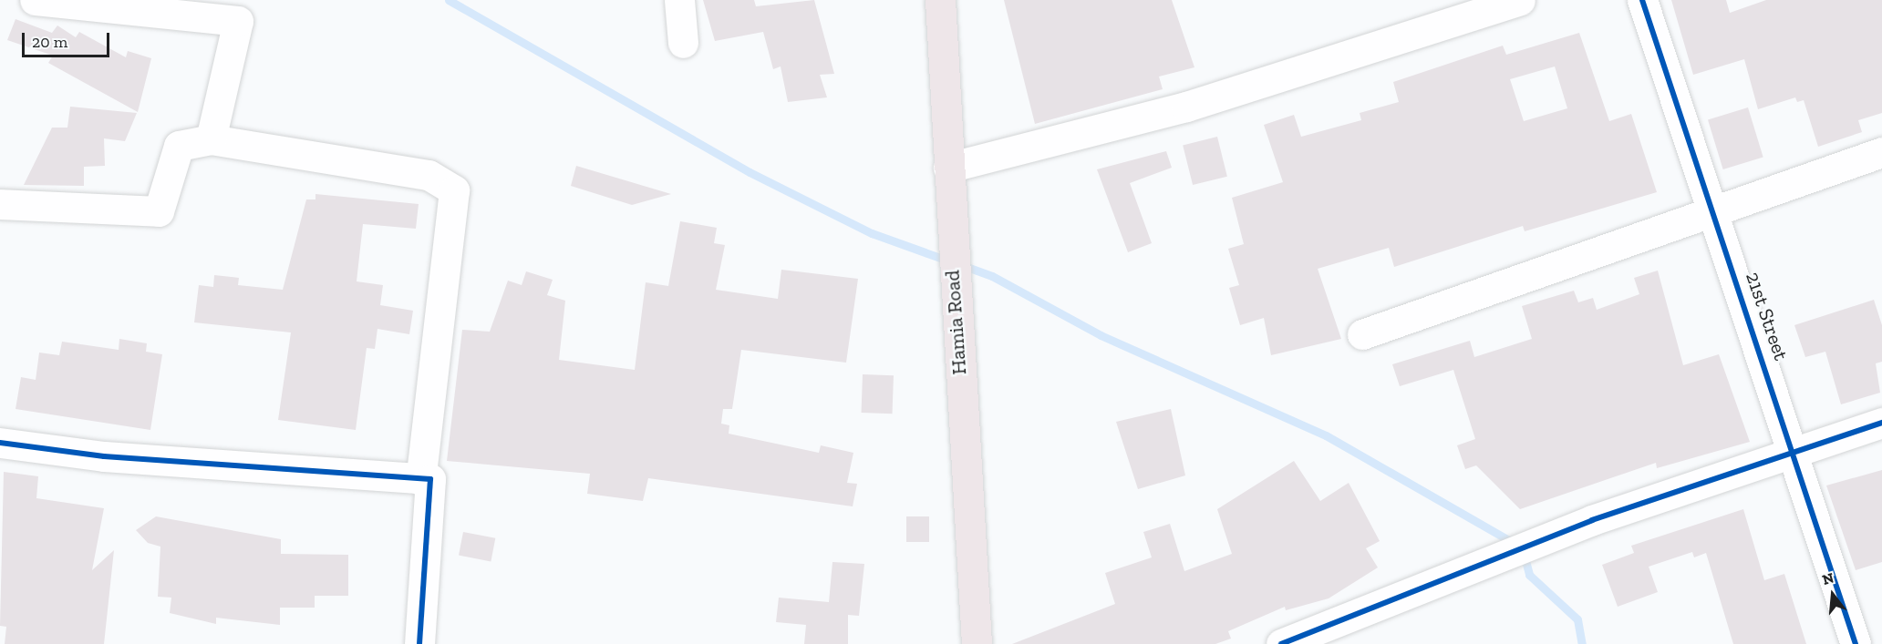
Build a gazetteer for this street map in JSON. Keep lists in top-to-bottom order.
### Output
{
  "streets": {
    "main road": ["Hamia Road"],
    "street": ["21st Street"]
  },
  "scale_bar": "20 m",
  "north": "top"
}
